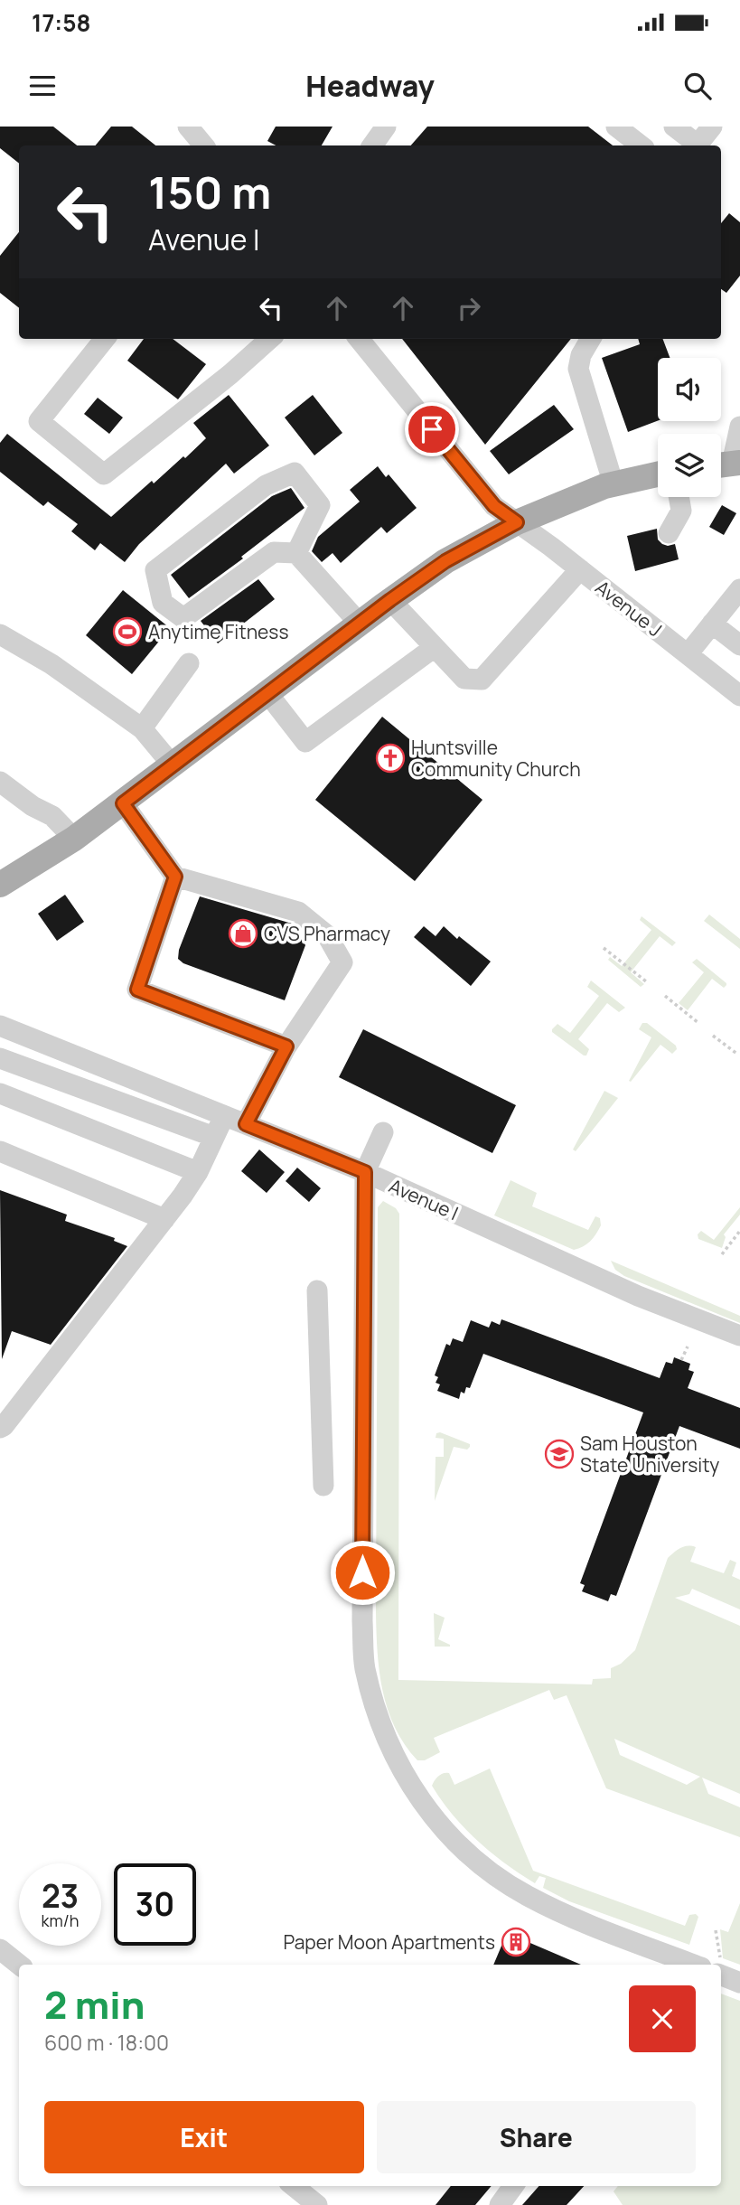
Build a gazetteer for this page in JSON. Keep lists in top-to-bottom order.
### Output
{
  "streets": {
    "street": ["Avenue J", "Avenue I"]
  },
  "places": {
    "sports": ["Anytime Fitness"],
    "church": ["Huntsville Community Church"],
    "shop": ["CVS Pharmacy"],
    "school or university": ["Sam Houston State University"],
    "building": ["Paper Moon Apartments"]
  },
  "page": {
    "status": "17:58",
    "header": "Headway",
    "turn": ["150 m", "Avenue I"],
    "speed": "23 km/h",
    "limit": "30",
    "heading": ["2 min", "600 m · 18:00"],
    "buttons": ["Exit", "Share"]
  }
}
